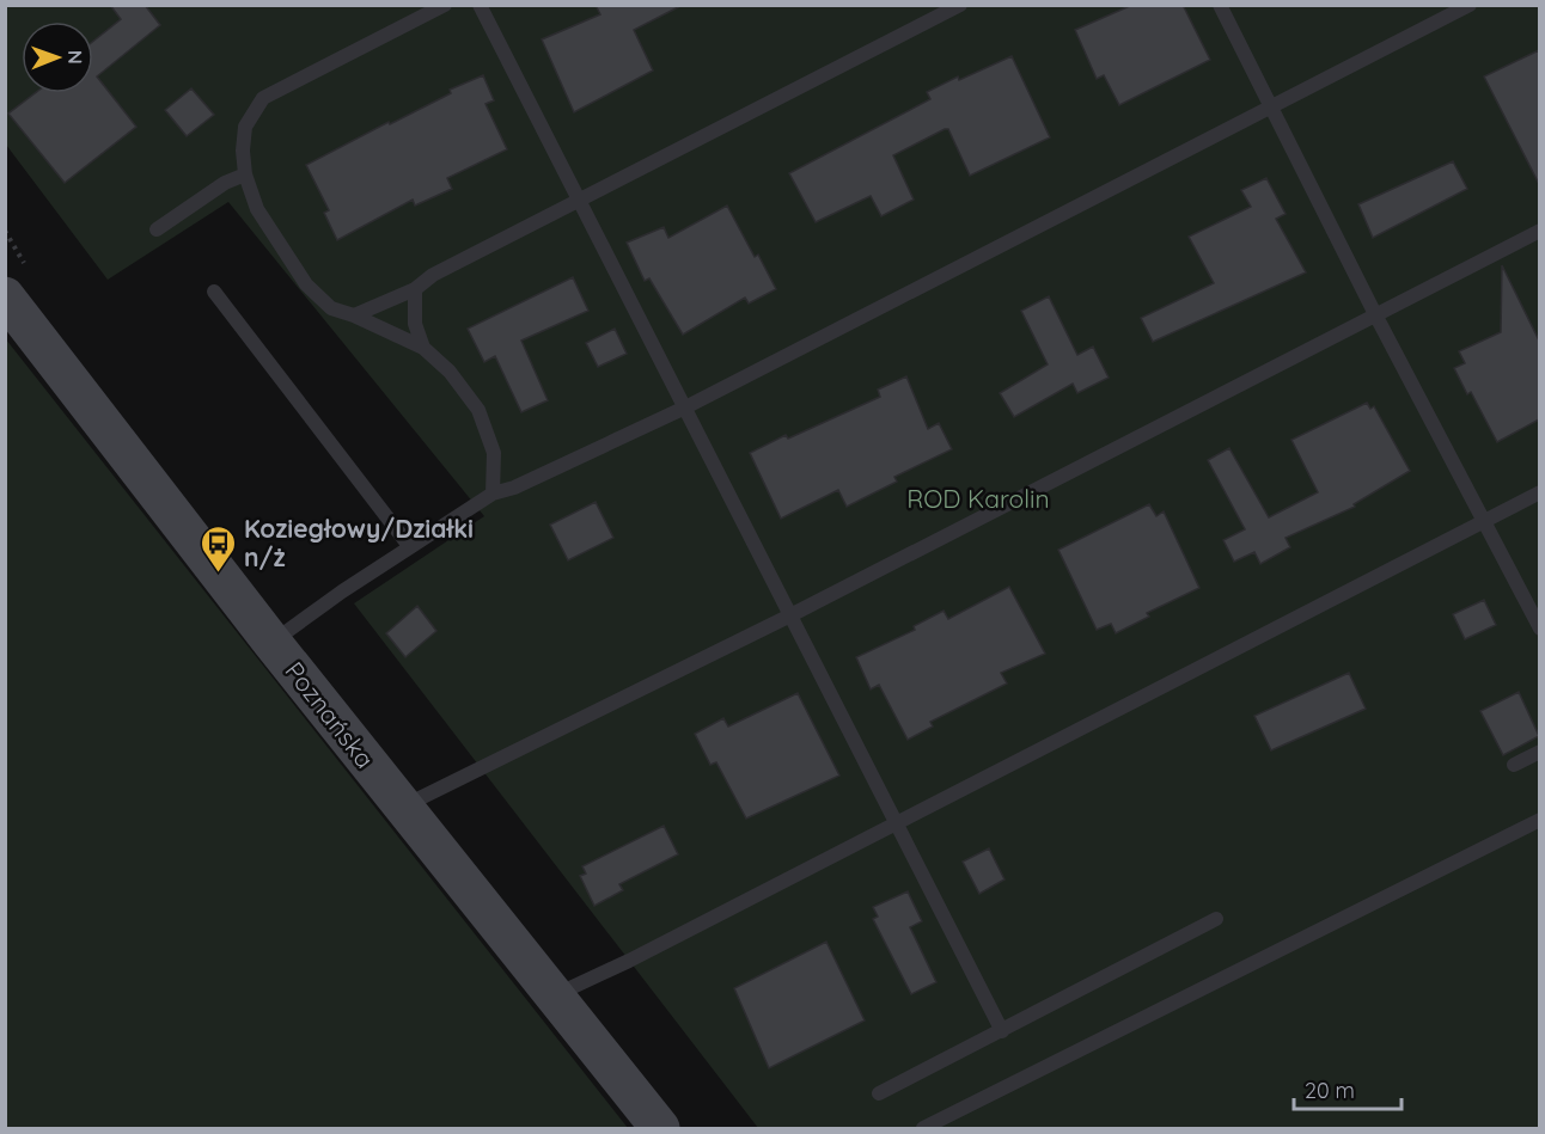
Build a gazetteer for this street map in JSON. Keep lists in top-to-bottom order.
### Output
{
  "streets": {
    "street": ["Poznańska"]
  },
  "parks": ["ROD Karolin"],
  "places": {
    "bus stop": ["Koziegłowy/Działki n/ż"]
  },
  "scale_bar": "20 m",
  "north": "right"
}
